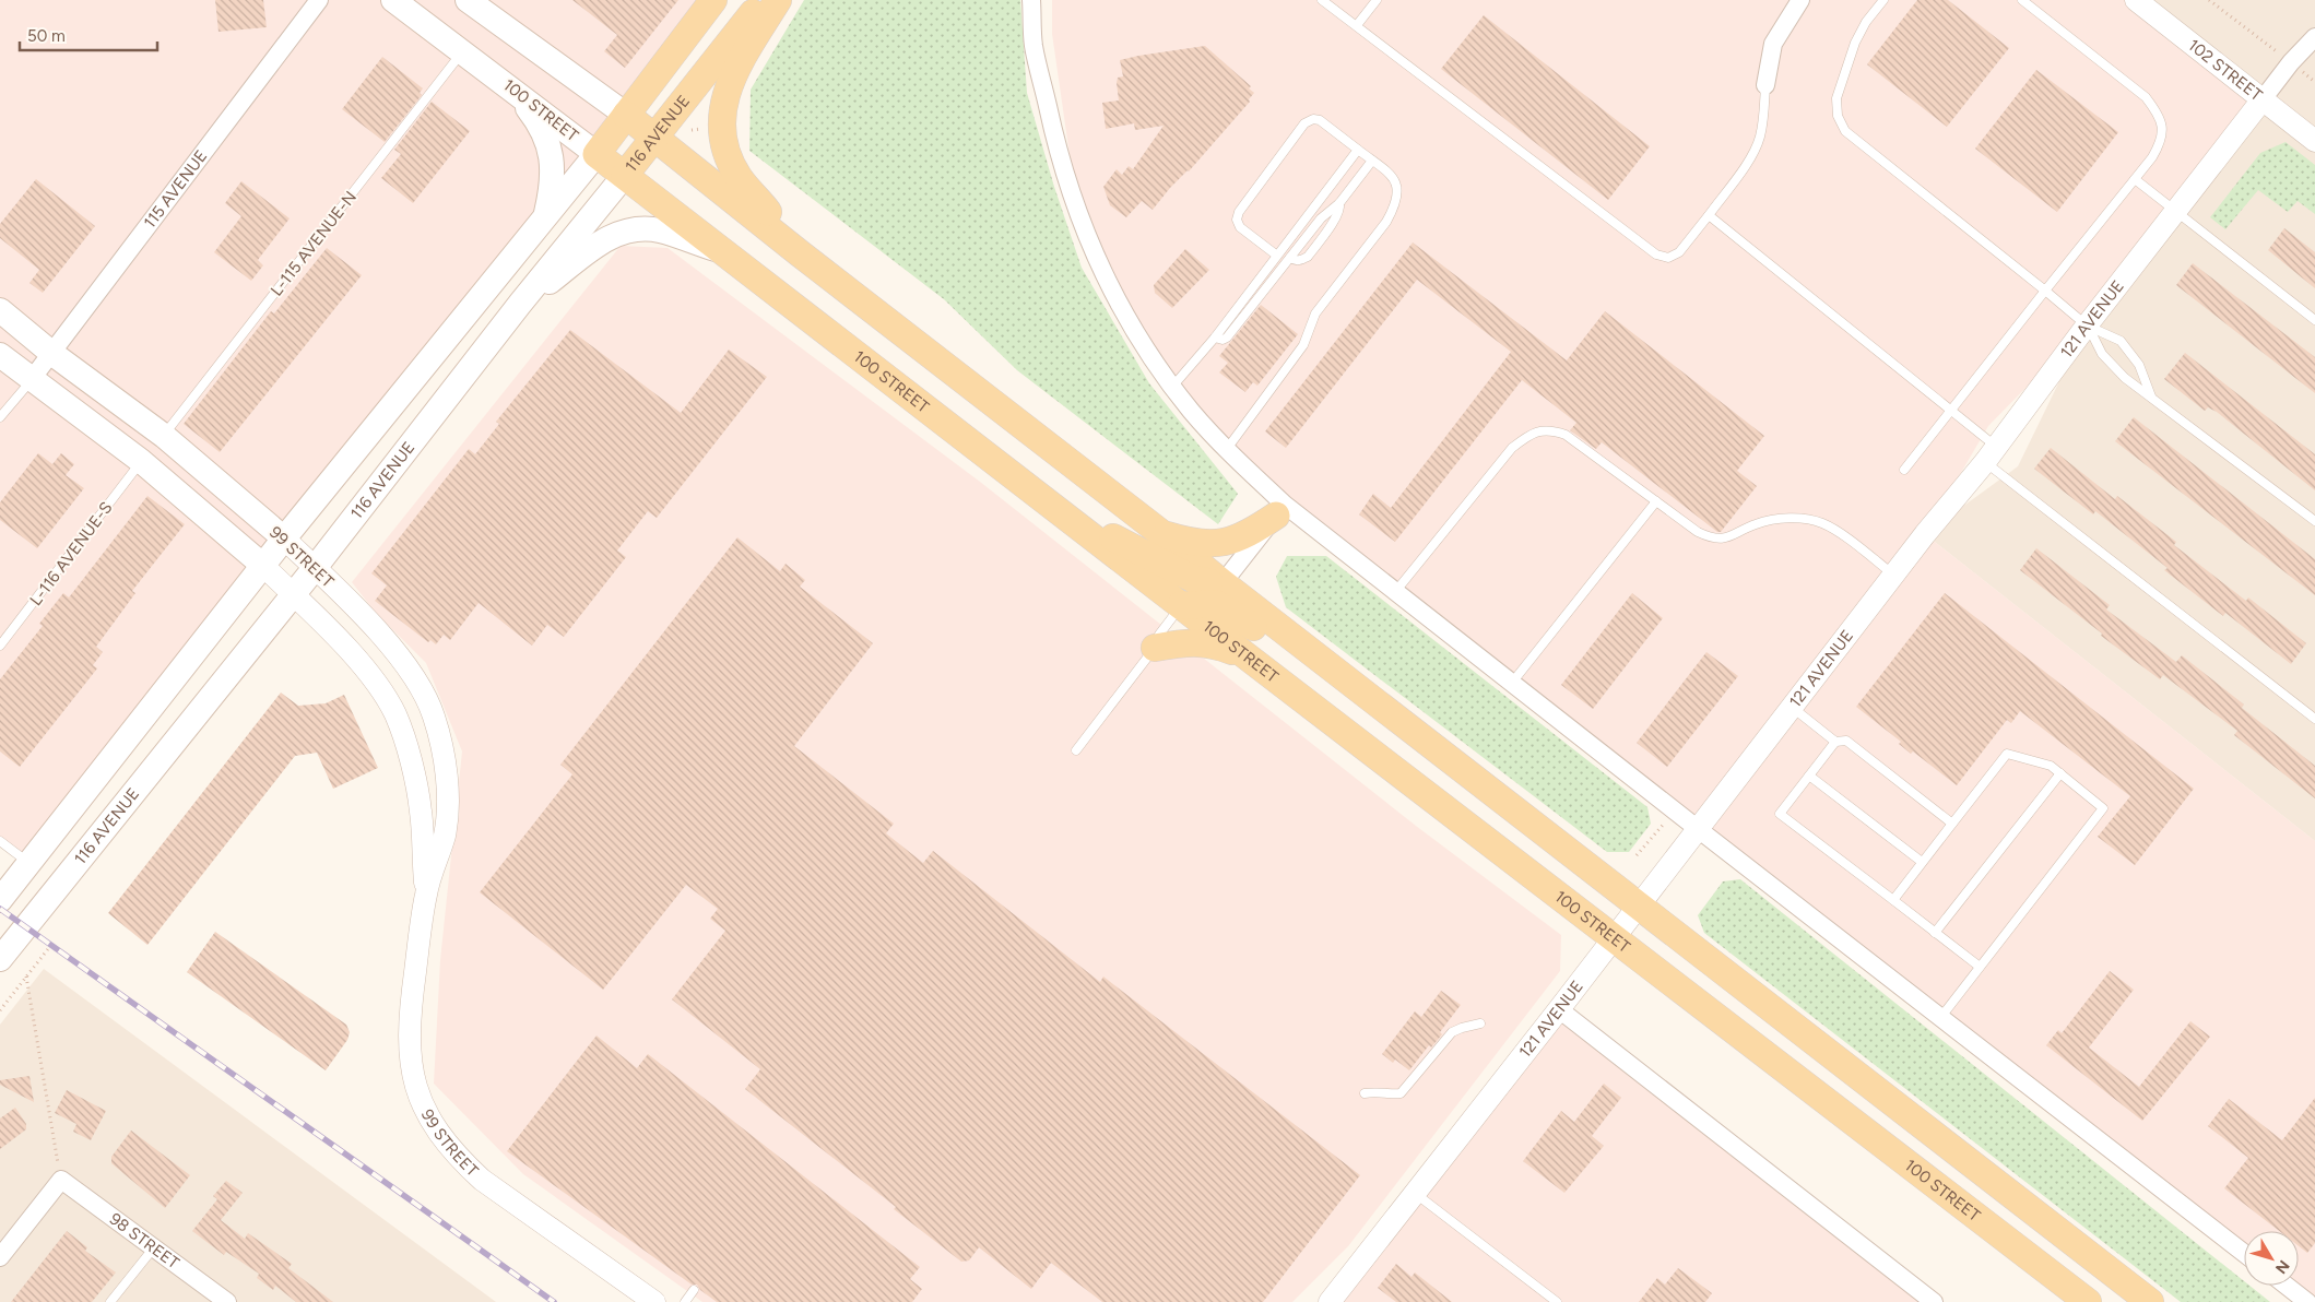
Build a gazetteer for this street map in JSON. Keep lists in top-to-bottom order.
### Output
{
  "streets": {
    "main road": ["100 STREET", "116 AVENUE", "99 STREET"],
    "street": [
      "102 STREET",
      "115 AVENUE",
      "121 AVENUE",
      "98 STREET"
    ],
    "lane": ["L-115 AVENUE-N", "L-116 AVENUE-S"]
  },
  "crossings": [
    ["102 STREET", "121 AVENUE"],
    ["100 STREET", "116 AVENUE"],
    ["100 STREET", "L-115 AVENUE-N"],
    ["100 STREET", "121 AVENUE"],
    ["116 AVENUE", "99 STREET"],
    ["115 AVENUE", "99 STREET"],
    ["L-115 AVENUE-N", "99 STREET"],
    ["L-116 AVENUE-S", "99 STREET"]
  ],
  "scale_bar": "50 m",
  "north": "bottom right"
}
